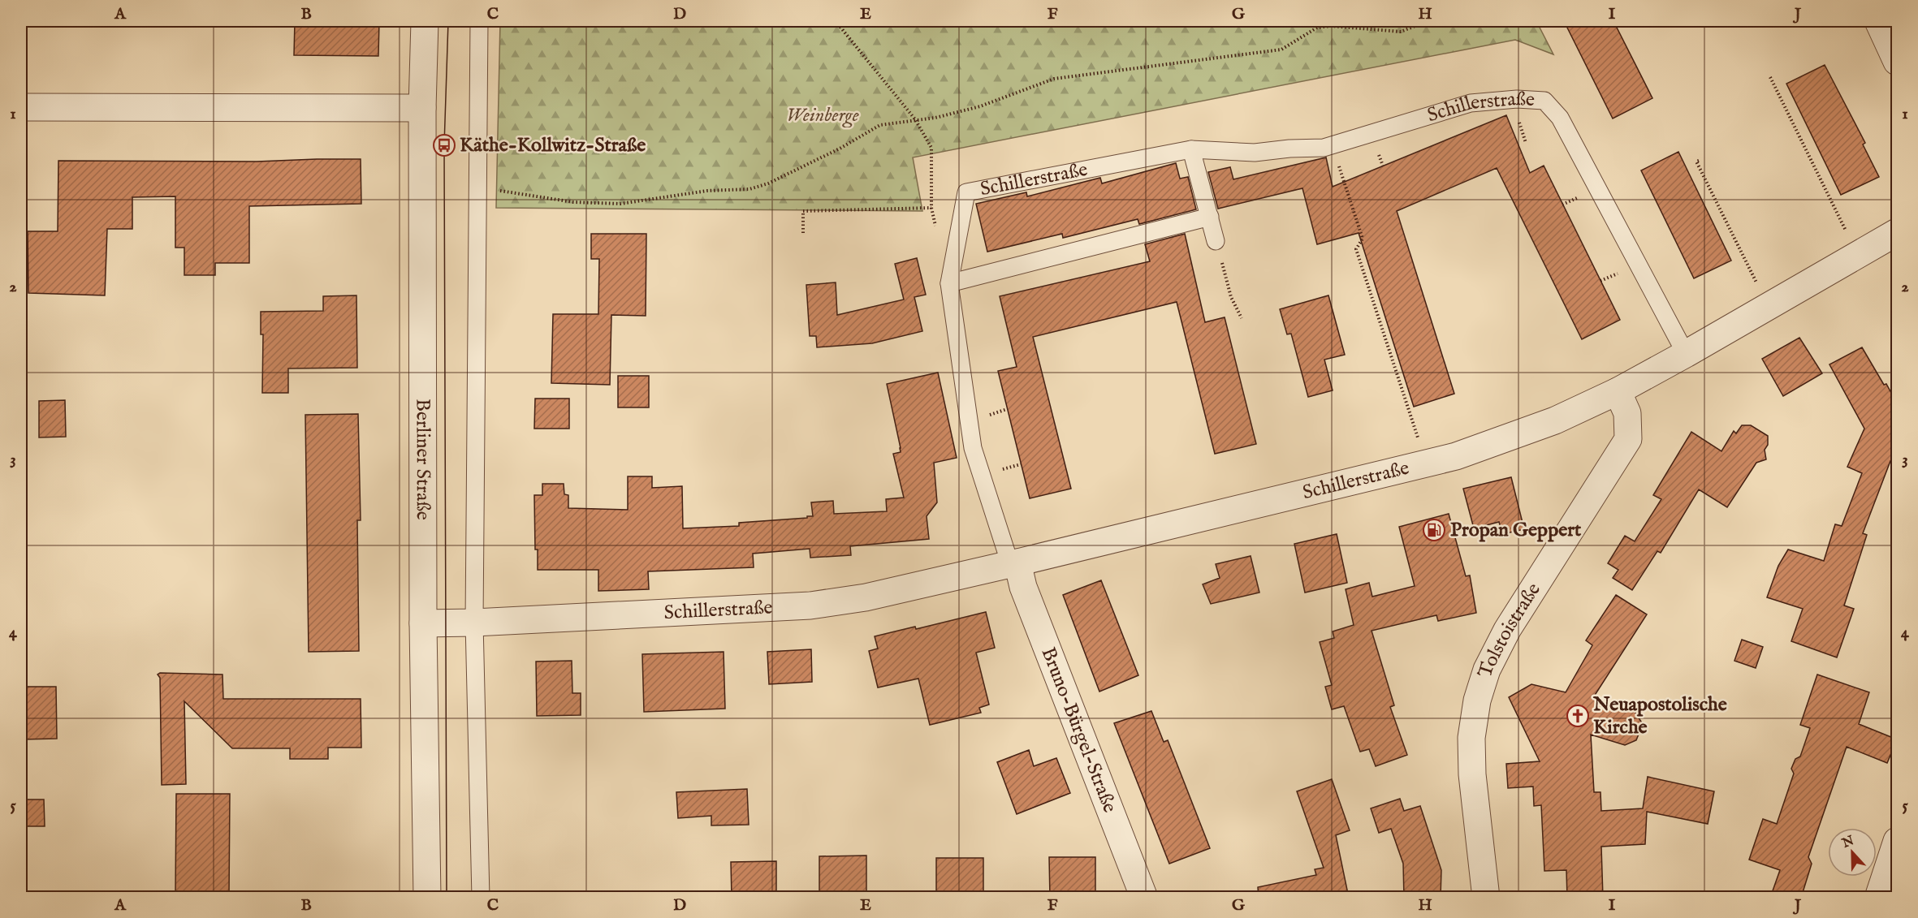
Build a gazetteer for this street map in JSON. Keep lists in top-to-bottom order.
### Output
{
  "streets": {
    "street": [
      "Schillerstraße",
      "Berliner Straße",
      "Tolstoistraße",
      "Bruno-Bürgel-Straße"
    ]
  },
  "crossings": [
    ["Schillerstraße", "Berliner Straße"],
    ["Schillerstraße", "Tolstoistraße"],
    ["Schillerstraße", "Bruno-Bürgel-Straße"]
  ],
  "parks": ["Weinberge"],
  "places": {
    "bus stop": ["Käthe-Kollwitz-Straße"],
    "fuel station": ["Propan Geppert"],
    "church": ["Neuapostolische Kirche"]
  },
  "north": "top",
  "grid": {
    "columns": [
      "A",
      "B",
      "C",
      "D",
      "E",
      "F",
      "G",
      "H",
      "I",
      "J"
    ],
    "rows": [
      "1",
      "2",
      "3",
      "4",
      "5"
    ]
  }
}
